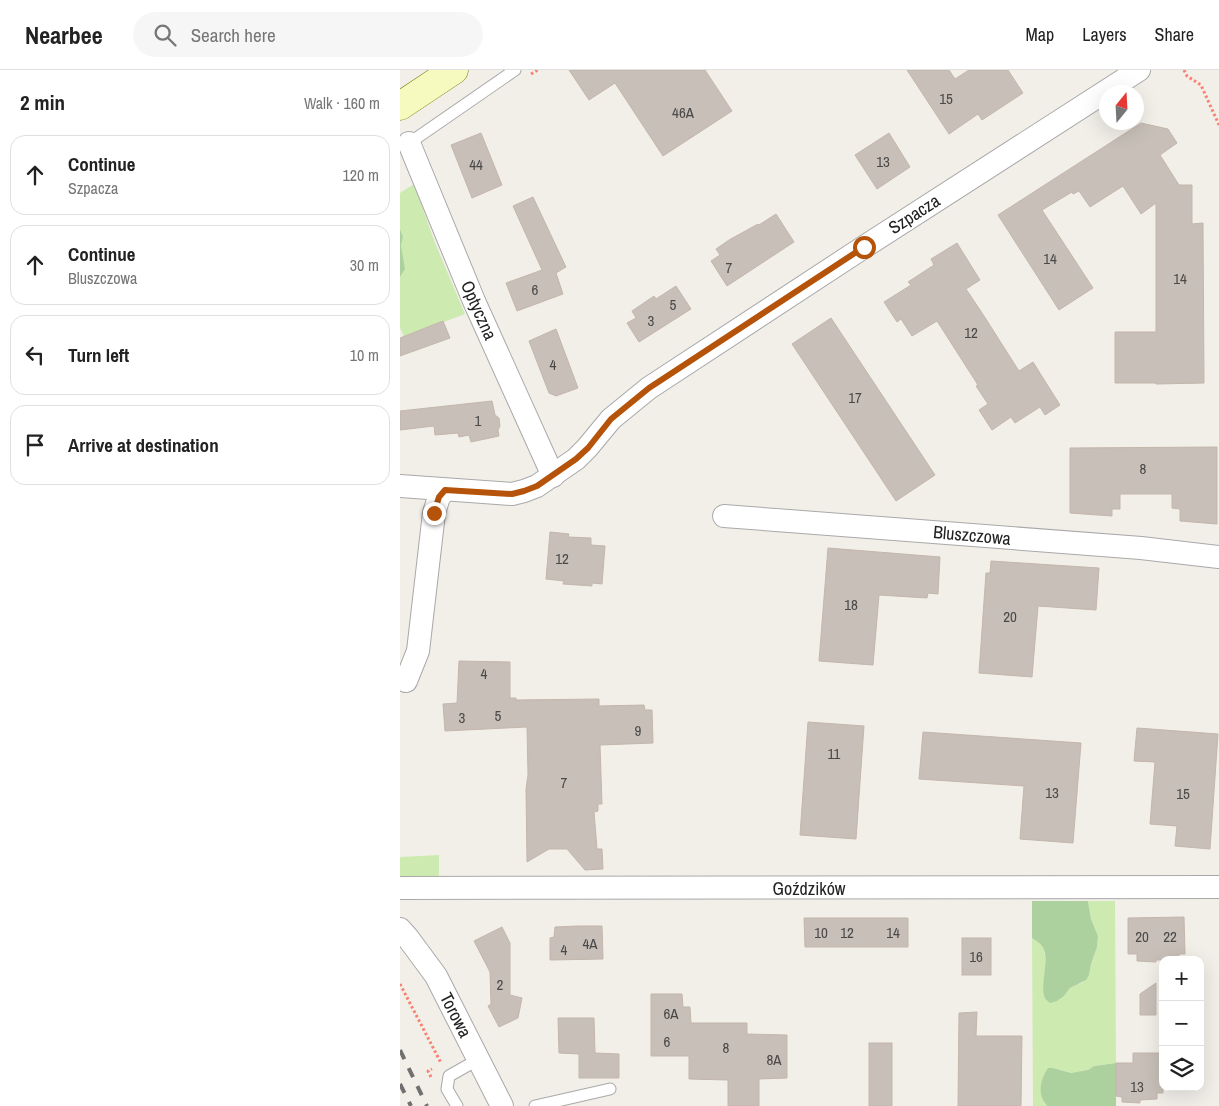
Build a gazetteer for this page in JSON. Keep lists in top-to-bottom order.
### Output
{
  "streets": {
    "street": [
      "Szpacza",
      "Optyczna",
      "Bluszczowa",
      "Goździków",
      "Torowa"
    ]
  },
  "crossings": [
    ["Szpacza", "Optyczna"]
  ],
  "house_numbers": [
    "15",
    "46A",
    "13",
    "44",
    "14",
    "7",
    "14",
    "6",
    "5",
    "3",
    "12",
    "4",
    "17",
    "1",
    "8",
    "12",
    "18",
    "20",
    "4",
    "5",
    "3",
    "9",
    "11",
    "7",
    "13",
    "15",
    "10",
    "12",
    "14",
    "20",
    "22",
    "4A",
    "4",
    "16",
    "2",
    "6A",
    "6",
    "8",
    "8A",
    "13"
  ],
  "north": "top",
  "page": {
    "header": "Nearbee",
    "search": "Search here",
    "nav": ["Map", "Layers", "Share"],
    "heading": ["2 min", "Walk · 160 m"],
    "list": [
      ["Continue", "Szpacza", "120 m"],
      ["Continue", "Bluszczowa", "30 m"],
      ["Turn left", "10 m"],
      "Arrive at destination"
    ],
    "map_buttons": ["+", "−"]
  }
}
